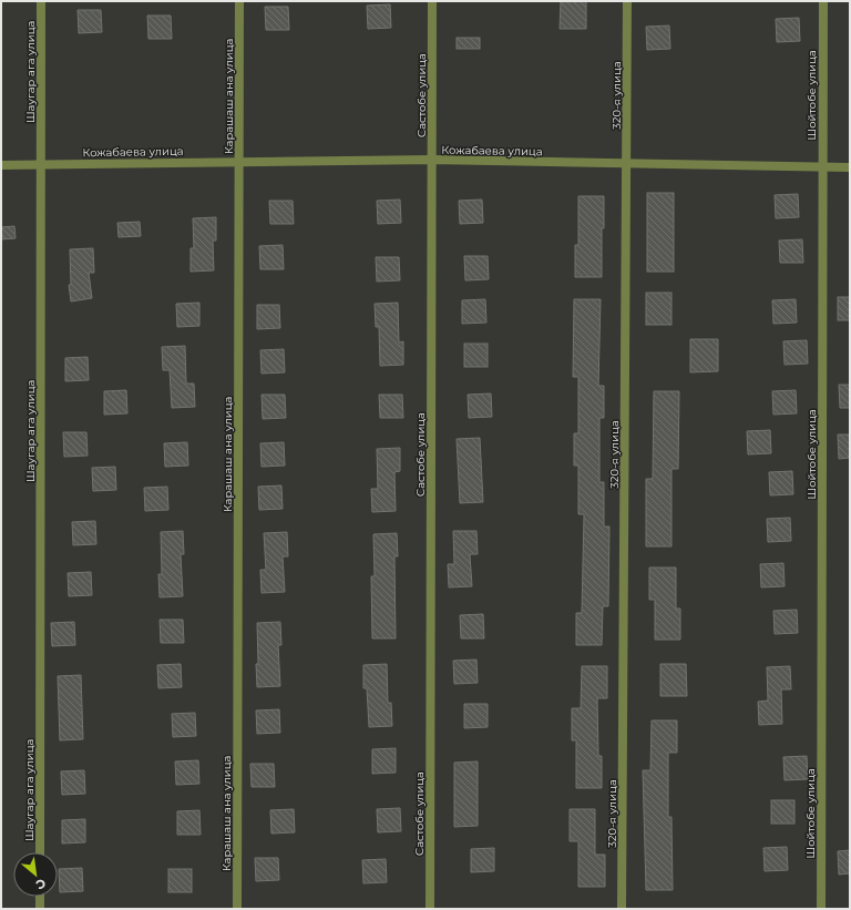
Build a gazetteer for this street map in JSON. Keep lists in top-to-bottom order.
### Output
{
  "streets": {
    "street": [
      "Шаугар ага улица",
      "Састобе улица",
      "320-я улица",
      "Шойтобе улица",
      "Карашаш ана улица",
      "Кожабаева улица"
    ]
  },
  "crossings": [
    ["Шаугар ага улица", "Кожабаева улица"],
    ["Састобе улица", "Кожабаева улица"],
    ["320-я улица", "Кожабаева улица"],
    ["Шойтобе улица", "Кожабаева улица"],
    ["Карашаш ана улица", "Кожабаева улица"]
  ],
  "north": "bottom right"
}
